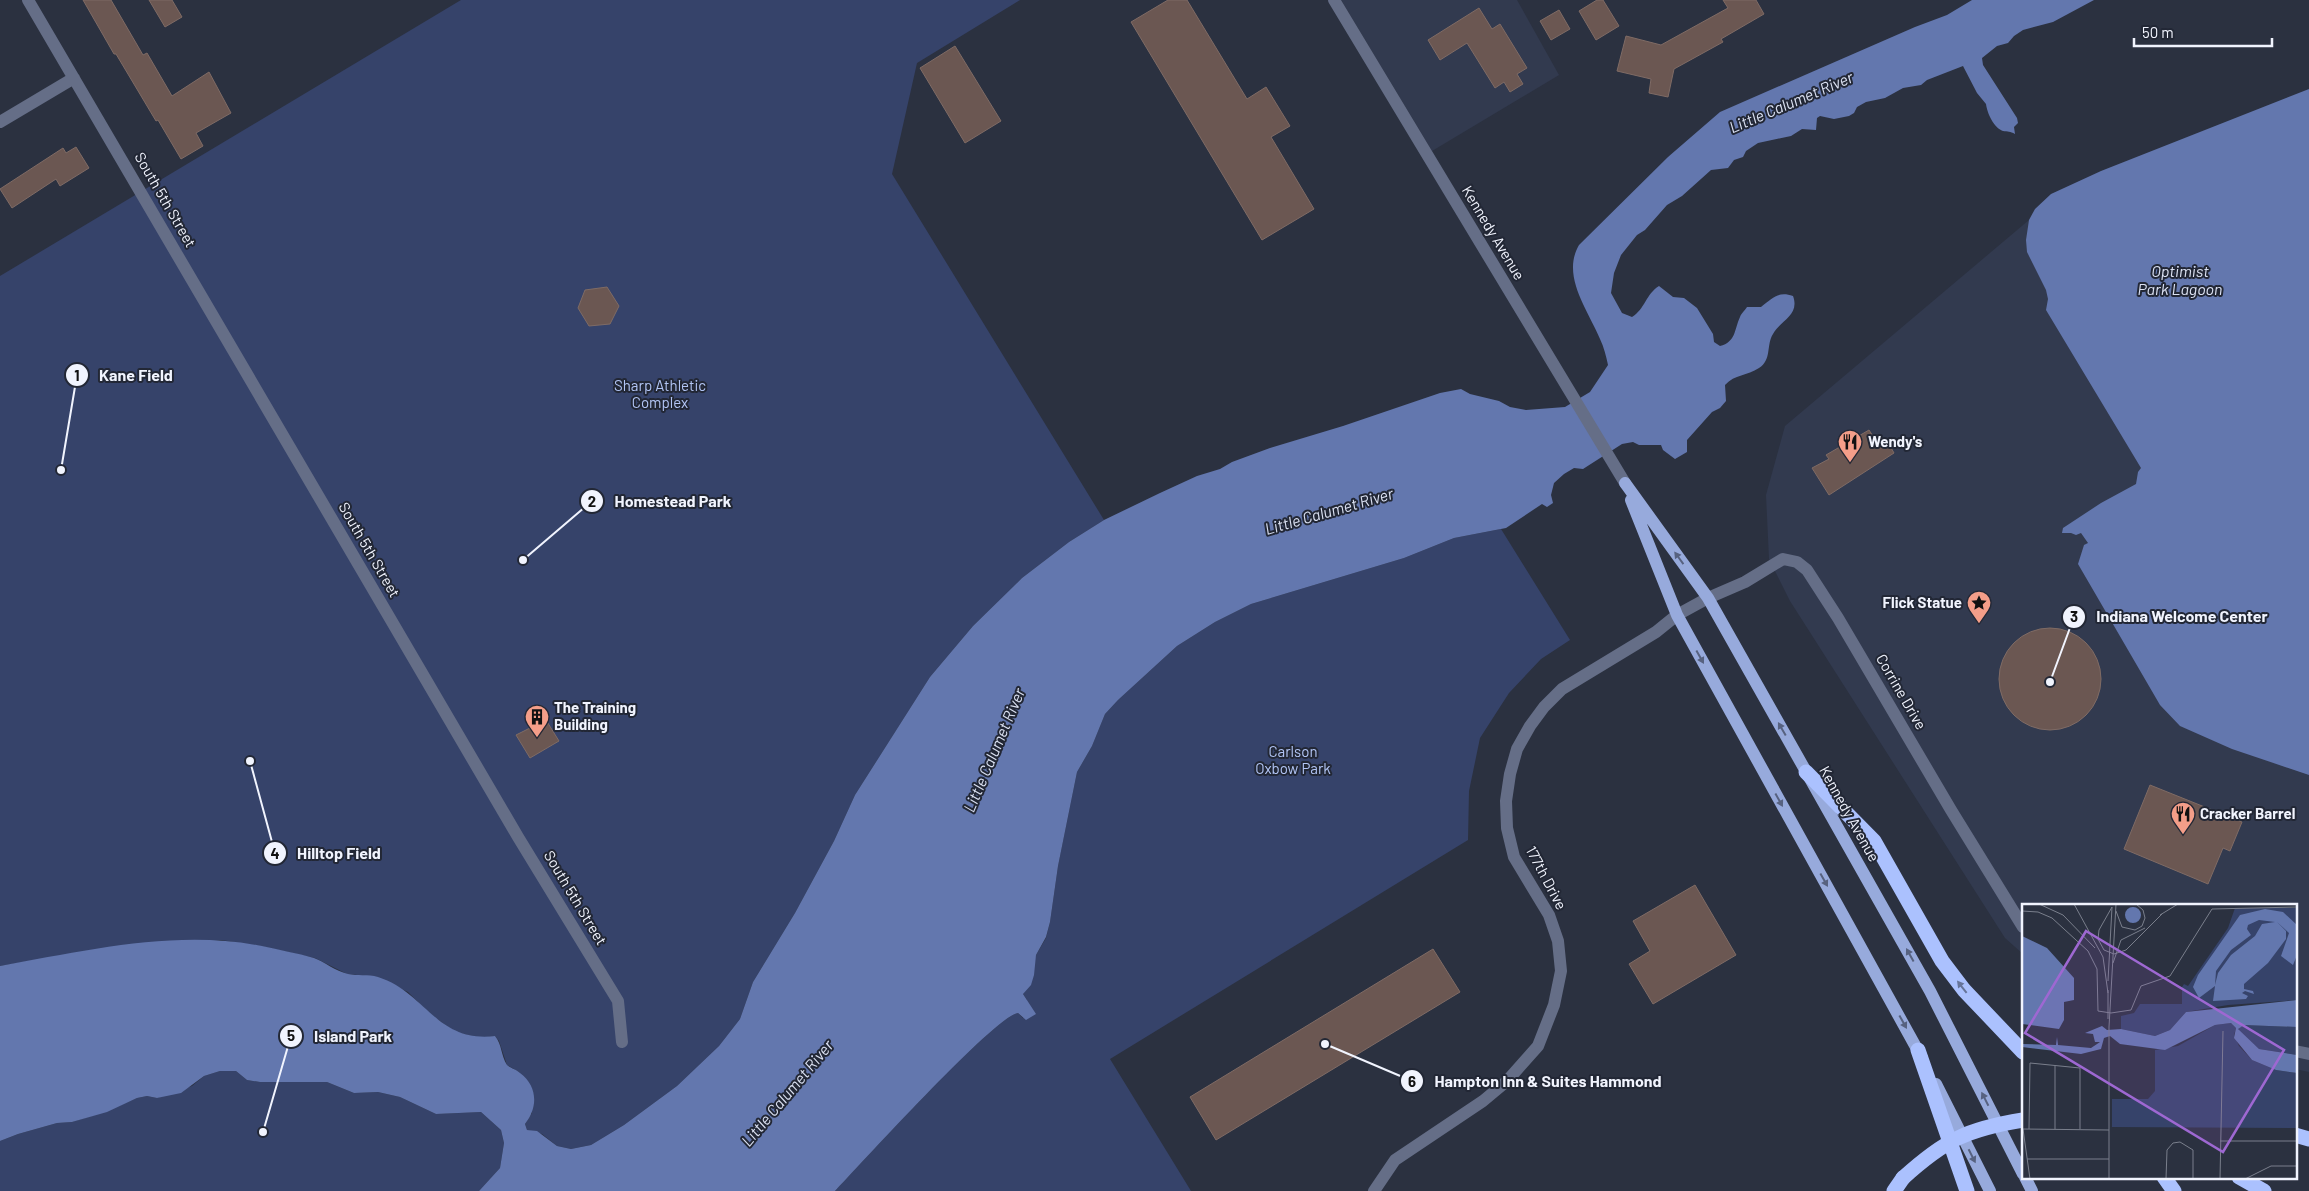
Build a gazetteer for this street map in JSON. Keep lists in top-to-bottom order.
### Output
{
  "streets": {
    "main road": ["Kennedy Avenue"],
    "street": ["South 5th Street", "Corrine Drive", "177th Drive"]
  },
  "crossings": [
    ["Kennedy Avenue", "Corrine Drive"],
    ["Kennedy Avenue", "177th Drive"],
    ["Corrine Drive", "177th Drive"]
  ],
  "water": ["Little Calumet River", "Optimist Park Lagoon"],
  "parks": ["Sharp Athletic Complex", "Carlson Oxbow Park"],
  "places": {
    "restaurant": ["Wendy's", "Cracker Barrel"],
    "other": [
      "Kane Field",
      "Homestead Park",
      "Indiana Welcome Center",
      "Hilltop Field",
      "Hampton Inn & Suites Hammond",
      "Island Park"
    ],
    "place": ["Flick Statue"],
    "building": ["The Training Building"]
  },
  "scale_bar": "50 m"
}
